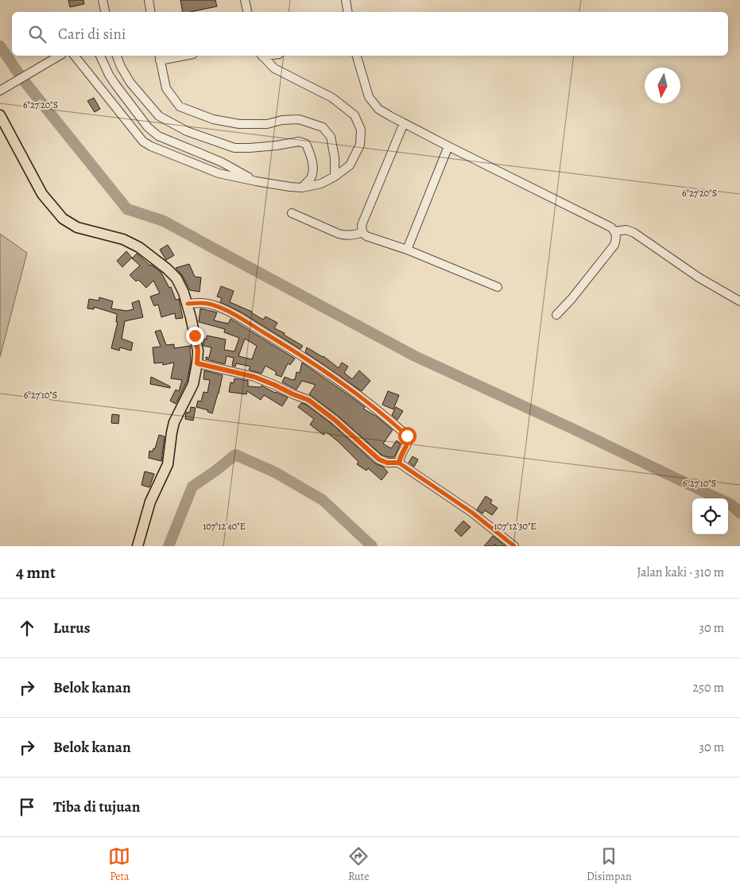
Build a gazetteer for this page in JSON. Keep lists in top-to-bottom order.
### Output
{
  "north": "bottom",
  "page": {
    "search": "Cari di sini",
    "heading": ["4 mnt", "Jalan kaki · 310 m"],
    "list": [
      ["Lurus", "30 m"],
      ["Belok kanan", "250 m"],
      ["Belok kanan", "30 m"],
      "Tiba di tujuan"
    ],
    "nav": ["Peta", "Rute", "Disimpan"]
  },
  "coordinates": [
    "6°27'20\"S",
    "6°27'10\"S",
    "107°12'40\"E",
    "107°12'30\"E"
  ]
}
